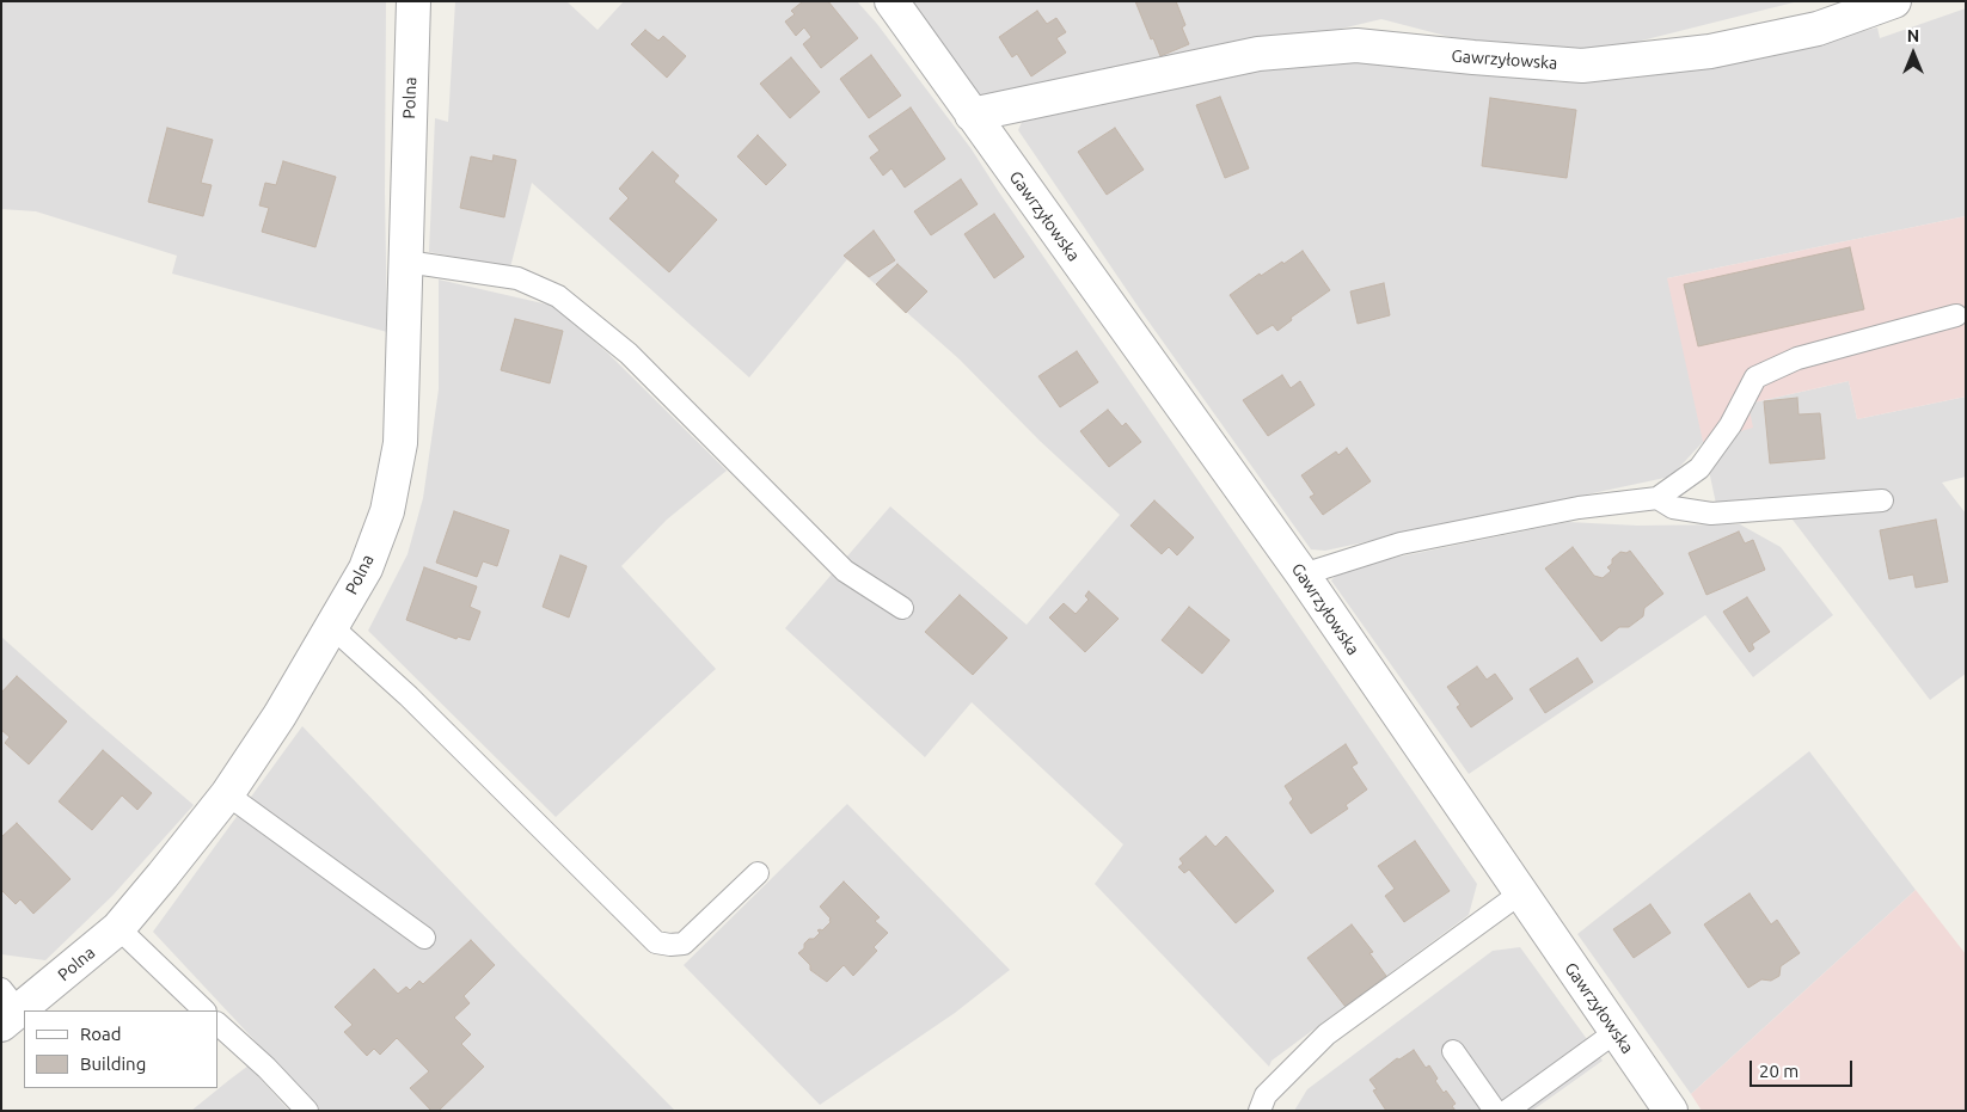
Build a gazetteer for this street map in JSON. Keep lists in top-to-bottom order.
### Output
{
  "streets": {
    "street": ["Gawrzyłowska", "Polna"]
  },
  "legend": ["Road", "Building"],
  "scale_bar": "20 m",
  "north": "top"
}
